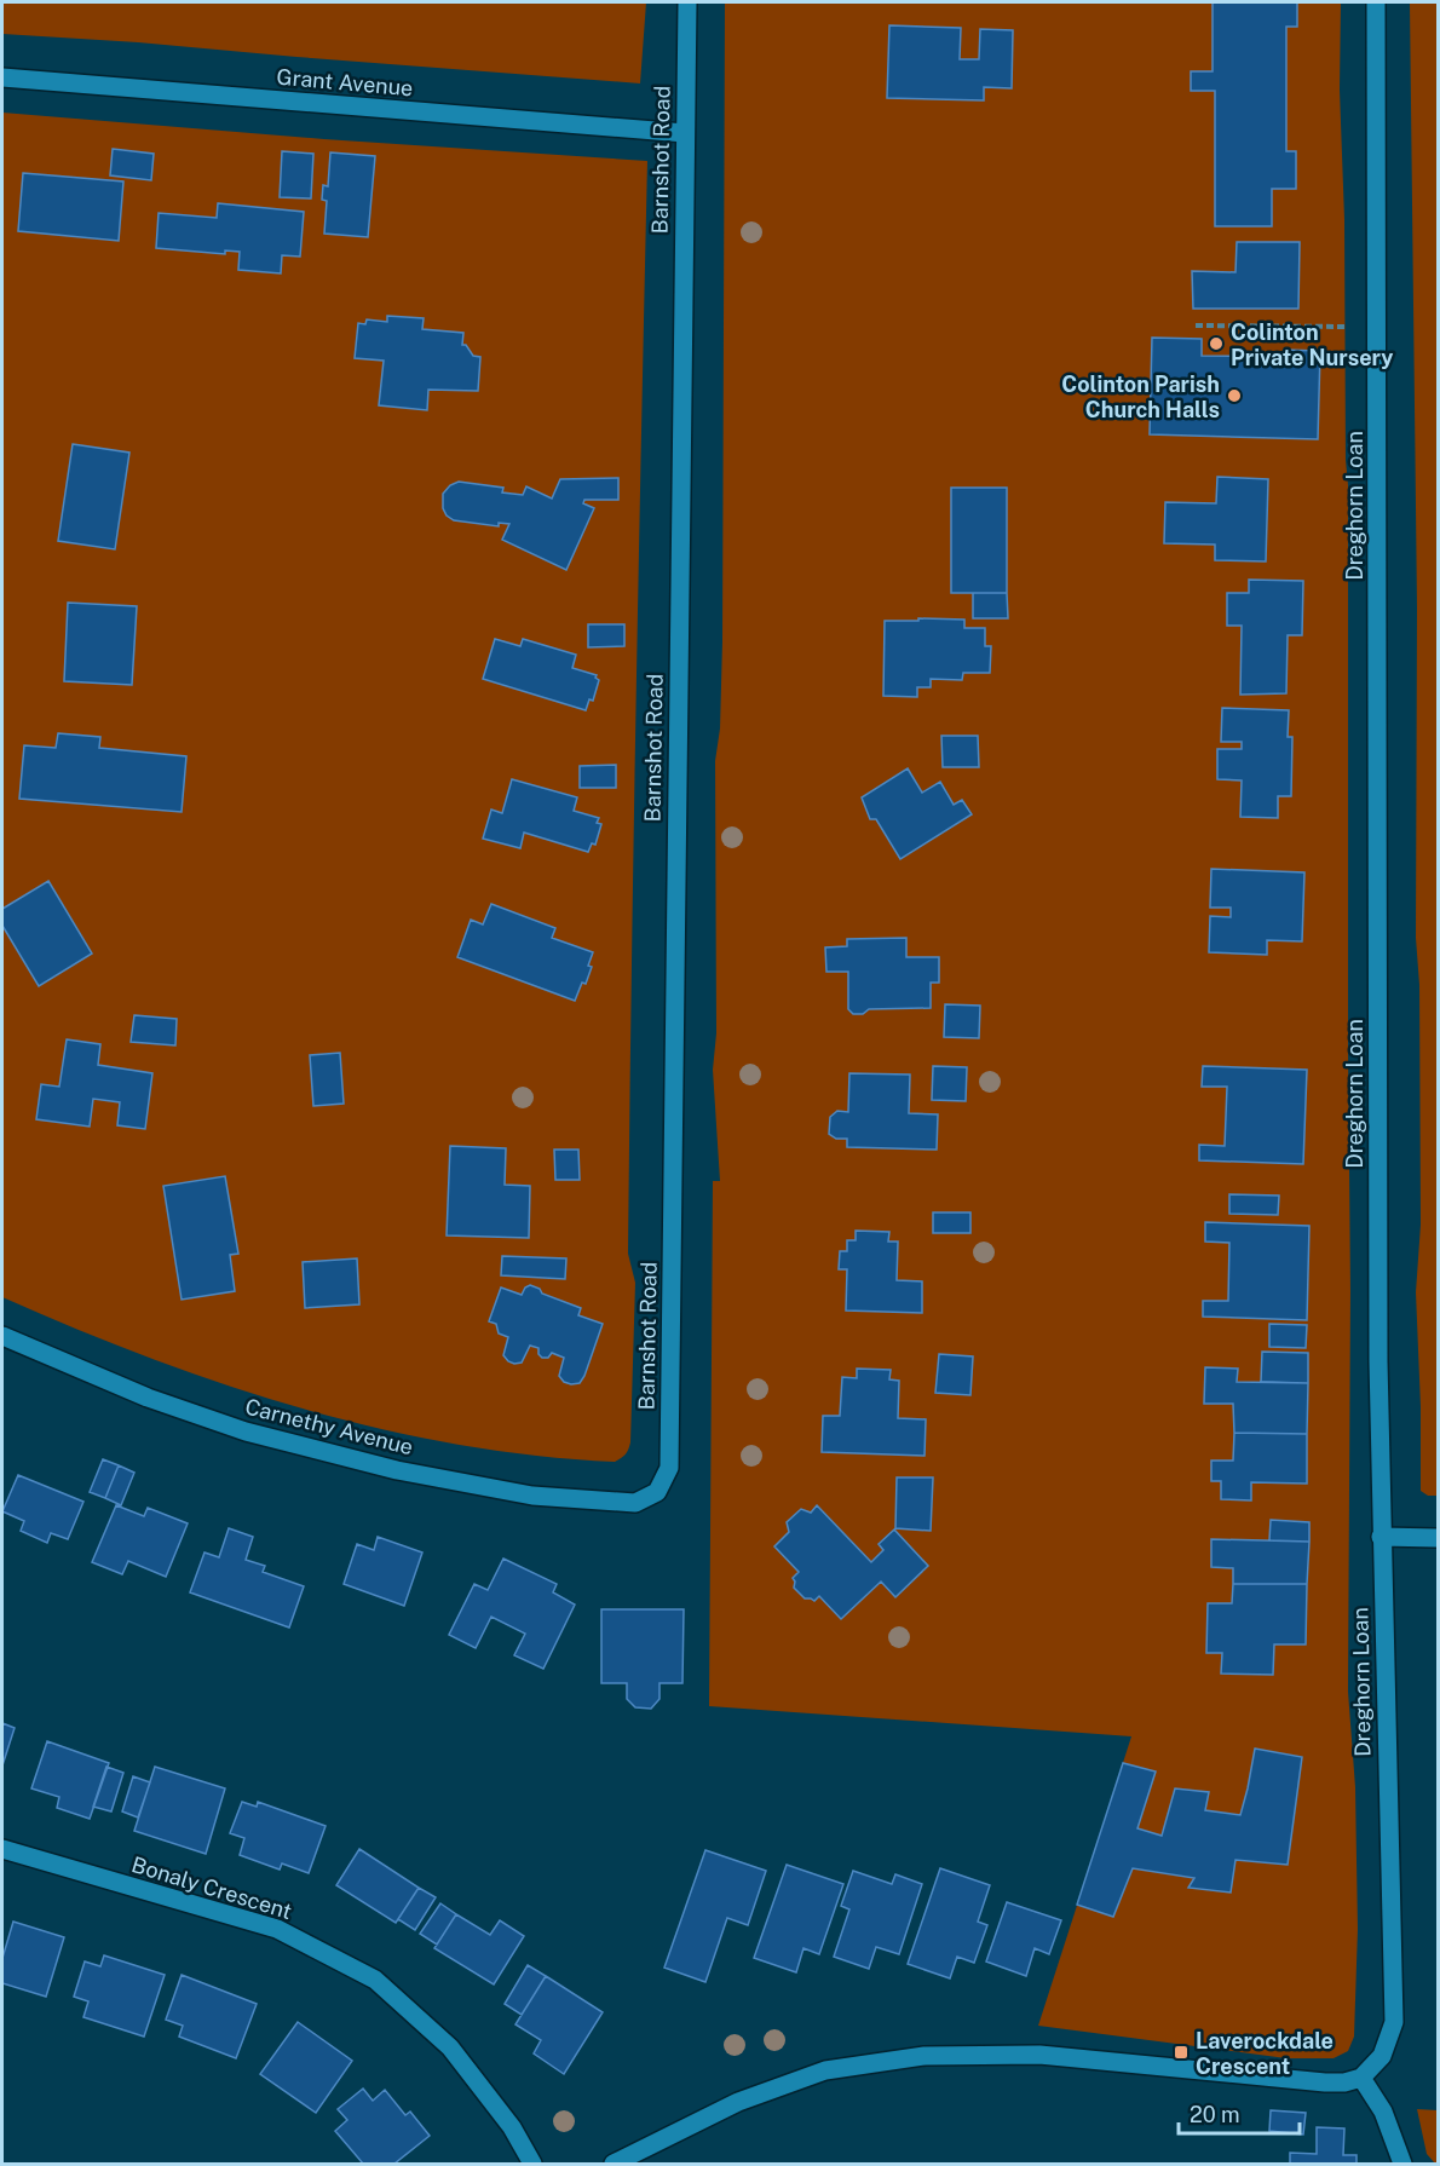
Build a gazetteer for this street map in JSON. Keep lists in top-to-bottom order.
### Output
{
  "streets": {
    "street": [
      "Grant Avenue",
      "Barnshot Road",
      "Dreghorn Loan",
      "Carnethy Avenue",
      "Bonaly Crescent"
    ]
  },
  "crossings": [
    ["Grant Avenue", "Barnshot Road"],
    ["Barnshot Road", "Carnethy Avenue"]
  ],
  "places": {
    "other": ["Colinton Private Nursery", "Colinton Parish Church Halls"],
    "transit": ["Laverockdale Crescent"]
  },
  "scale_bar": "20 m"
}
